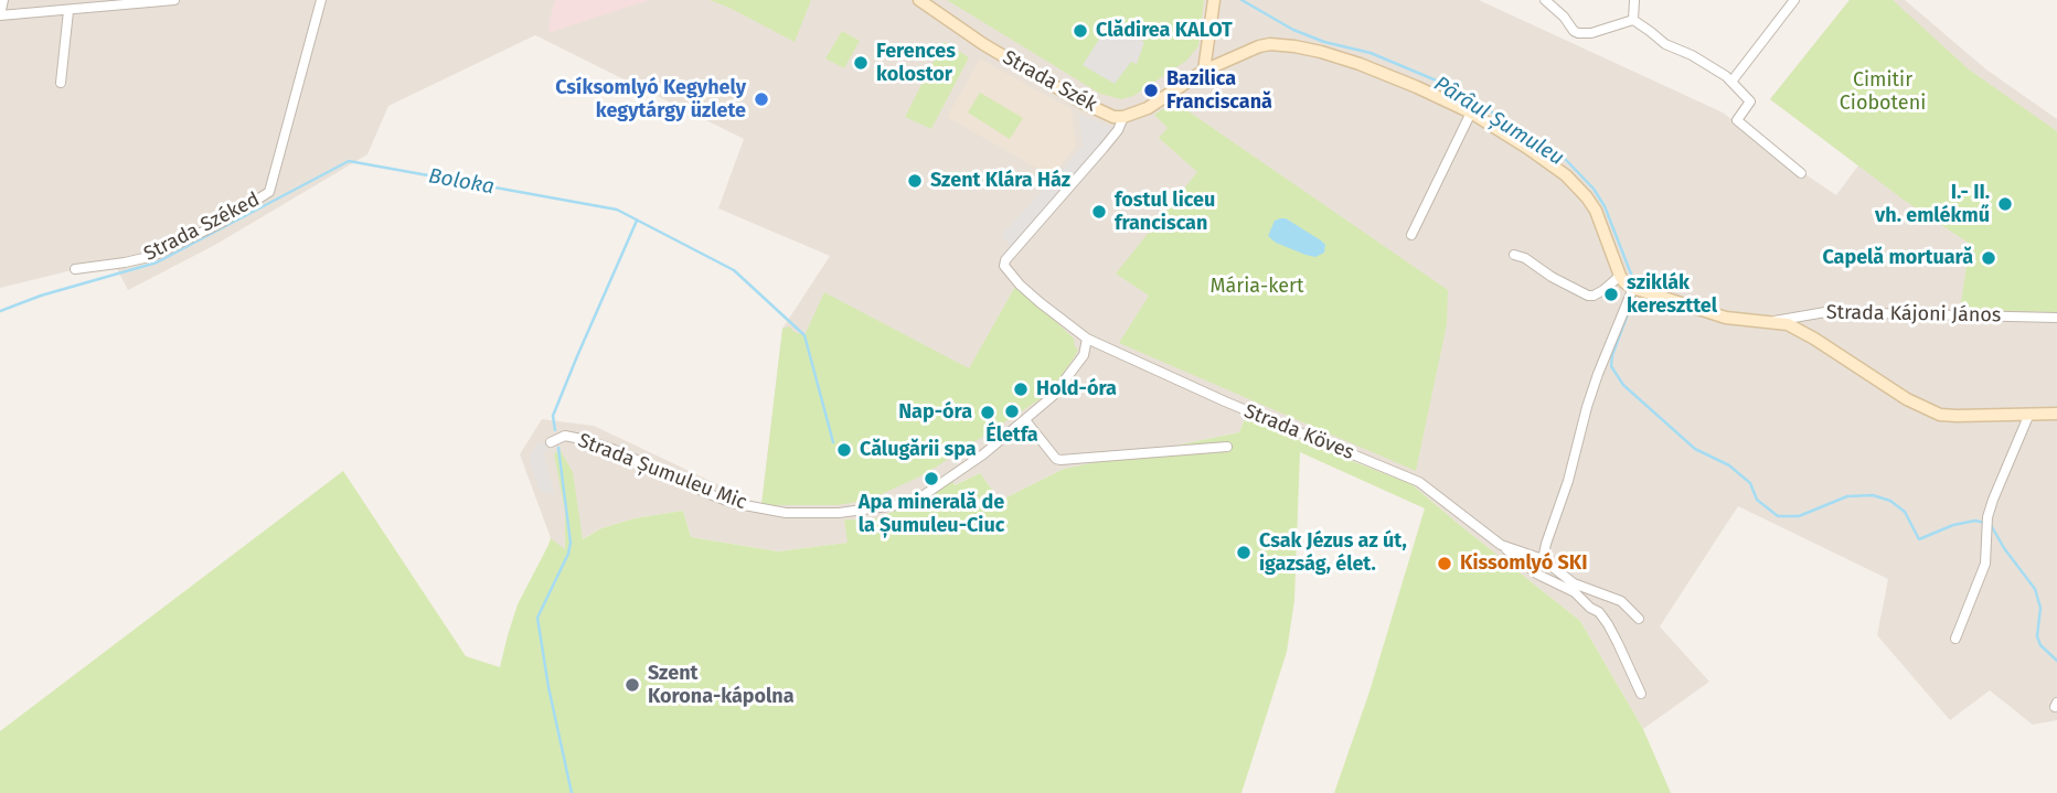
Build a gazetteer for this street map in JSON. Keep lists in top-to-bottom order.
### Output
{
  "streets": {
    "street": [
      "Strada Szék",
      "Strada Széked",
      "Strada Kájoni János",
      "Strada Köves",
      "Strada Șumuleu Mic"
    ]
  },
  "crossings": [
    ["Strada Köves", "Strada Șumuleu Mic"]
  ],
  "water": ["Pârâul Șumuleu", "Boloka"],
  "parks": ["Cimitir Cioboteni", "Mária-kert"],
  "places": [
    "Clădirea KALOT",
    "Ferences kolostor",
    "Bazilica Franciscană",
    "Csíksomlyó Kegyhely kegytárgy üzlete",
    "Szent Klára Ház",
    "I.- II. vh. emlékmű",
    "fostul liceu franciscan",
    "Capelă mortuară",
    "sziklák kereszttel",
    "Hold-óra",
    "Életfa",
    "Nap-óra",
    "Călugării spa",
    "Apa minerală de la Șumuleu-Ciuc",
    "Csak Jézus az út, igazság, élet.",
    "Kissomlyó SKI",
    "Szent Korona-kápolna"
  ]
}
